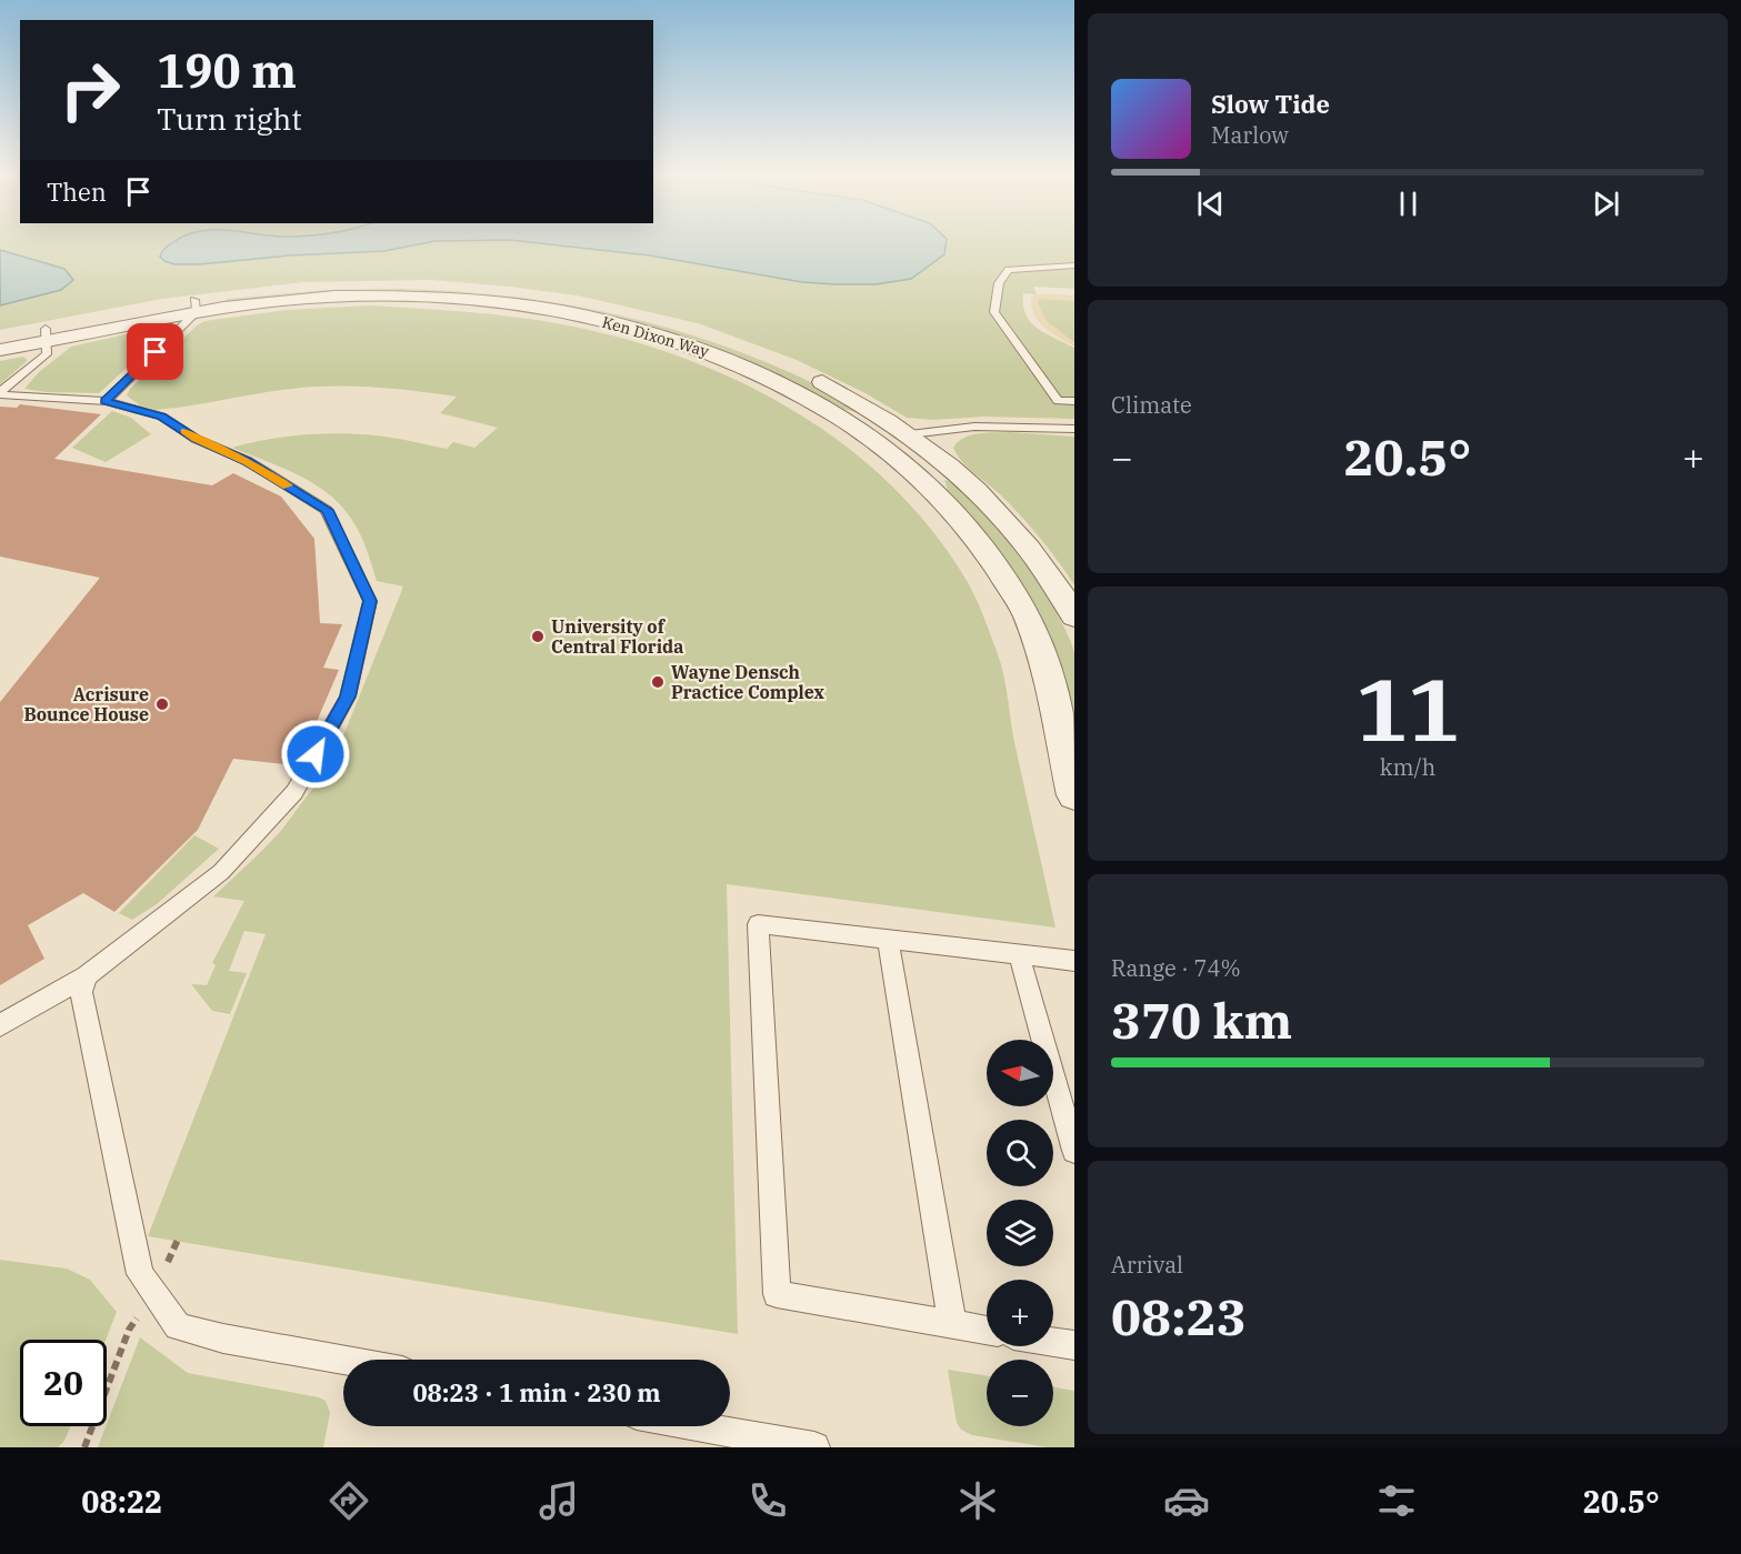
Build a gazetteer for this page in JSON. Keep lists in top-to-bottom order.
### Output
{
  "streets": {
    "street": ["Ken Dixon Way"]
  },
  "places": ["University of Central Florida", "Wayne Densch Practice Complex", "Acrisure Bounce House"],
  "north": "left",
  "page": {
    "turn": ["190 m", "Turn right"],
    "song": ["Slow Tide", "Marlow"],
    "then": "Then",
    "tile": [
      "Climate",
      ["11", "km/h"],
      ["Range · 74%", "370 km"],
      ["Arrival", "08:23"]
    ],
    "heat": ["−", "20.5°", "+"],
    "map_buttons": ["+", "−"],
    "limit": "20",
    "trip": "08:23 · 1 min · 230 m",
    "tabs": ["08:22", "20.5°"]
  }
}
